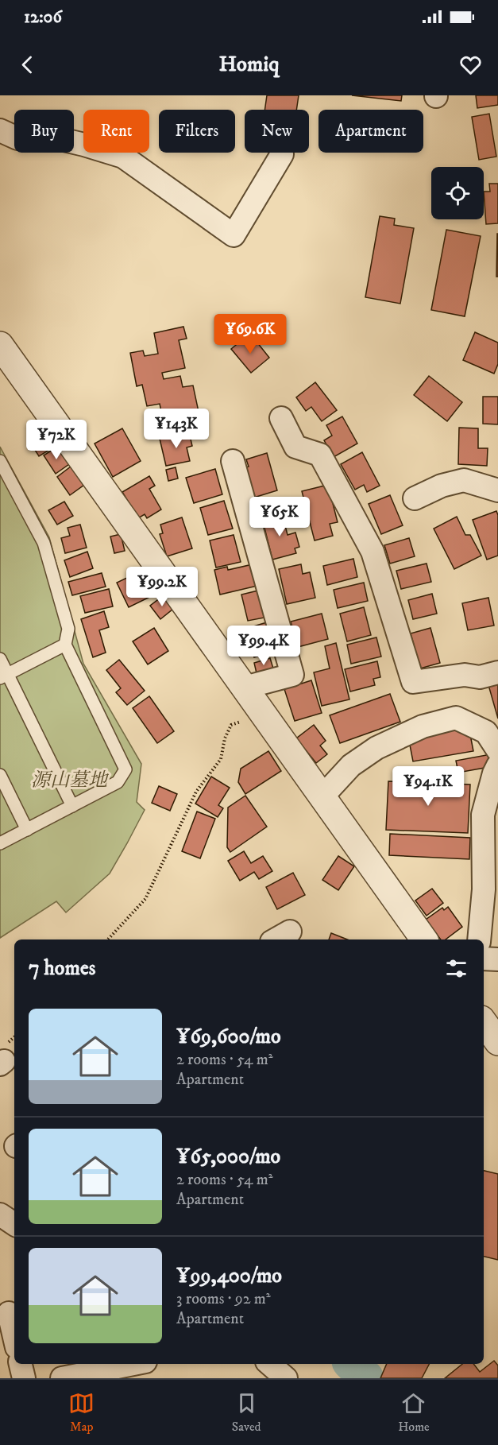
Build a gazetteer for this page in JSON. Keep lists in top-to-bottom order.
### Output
{
  "parks": ["源山墓地"],
  "page": {
    "status": "12:06",
    "header": "Homiq",
    "chip": [
      "Buy",
      "Rent",
      "Filters",
      "New",
      "Apartment"
    ],
    "price": [
      "¥69.6K",
      "¥143K",
      "¥72K",
      "¥65K",
      "¥99.2K",
      "¥99.4K",
      "¥94.1K"
    ],
    "heading": "7 homes",
    "list": [
      {
        "name": "¥69,600/mo",
        "note": "2 rooms · 54 m² · Apartment"
      },
      {
        "name": "¥65,000/mo",
        "note": "2 rooms · 54 m² · Apartment"
      },
      {
        "name": "¥99,400/mo",
        "note": "3 rooms · 92 m² · Apartment"
      }
    ],
    "tabs": ["Map", "Saved", "Home"]
  }
}
